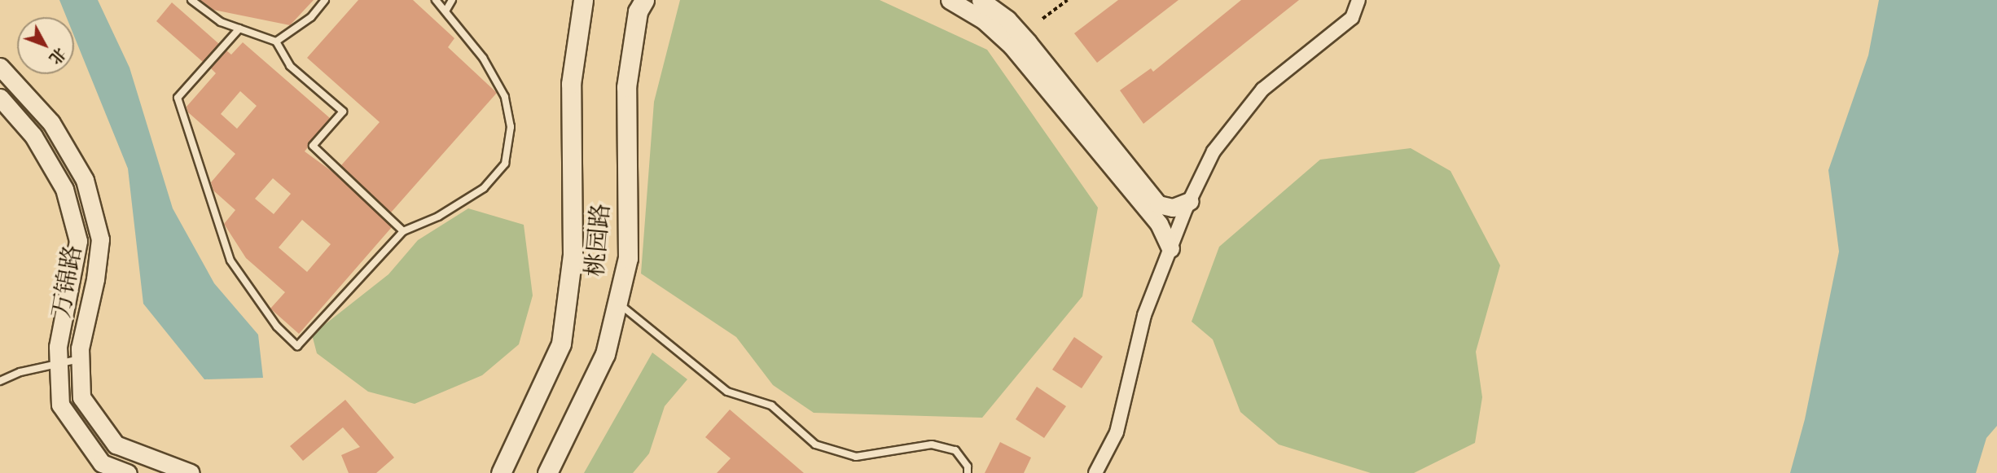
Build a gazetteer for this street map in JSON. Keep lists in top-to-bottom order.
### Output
{
  "streets": {
    "main road": ["桃园路"],
    "street": ["万锦路"]
  },
  "north": "bottom right"
}
